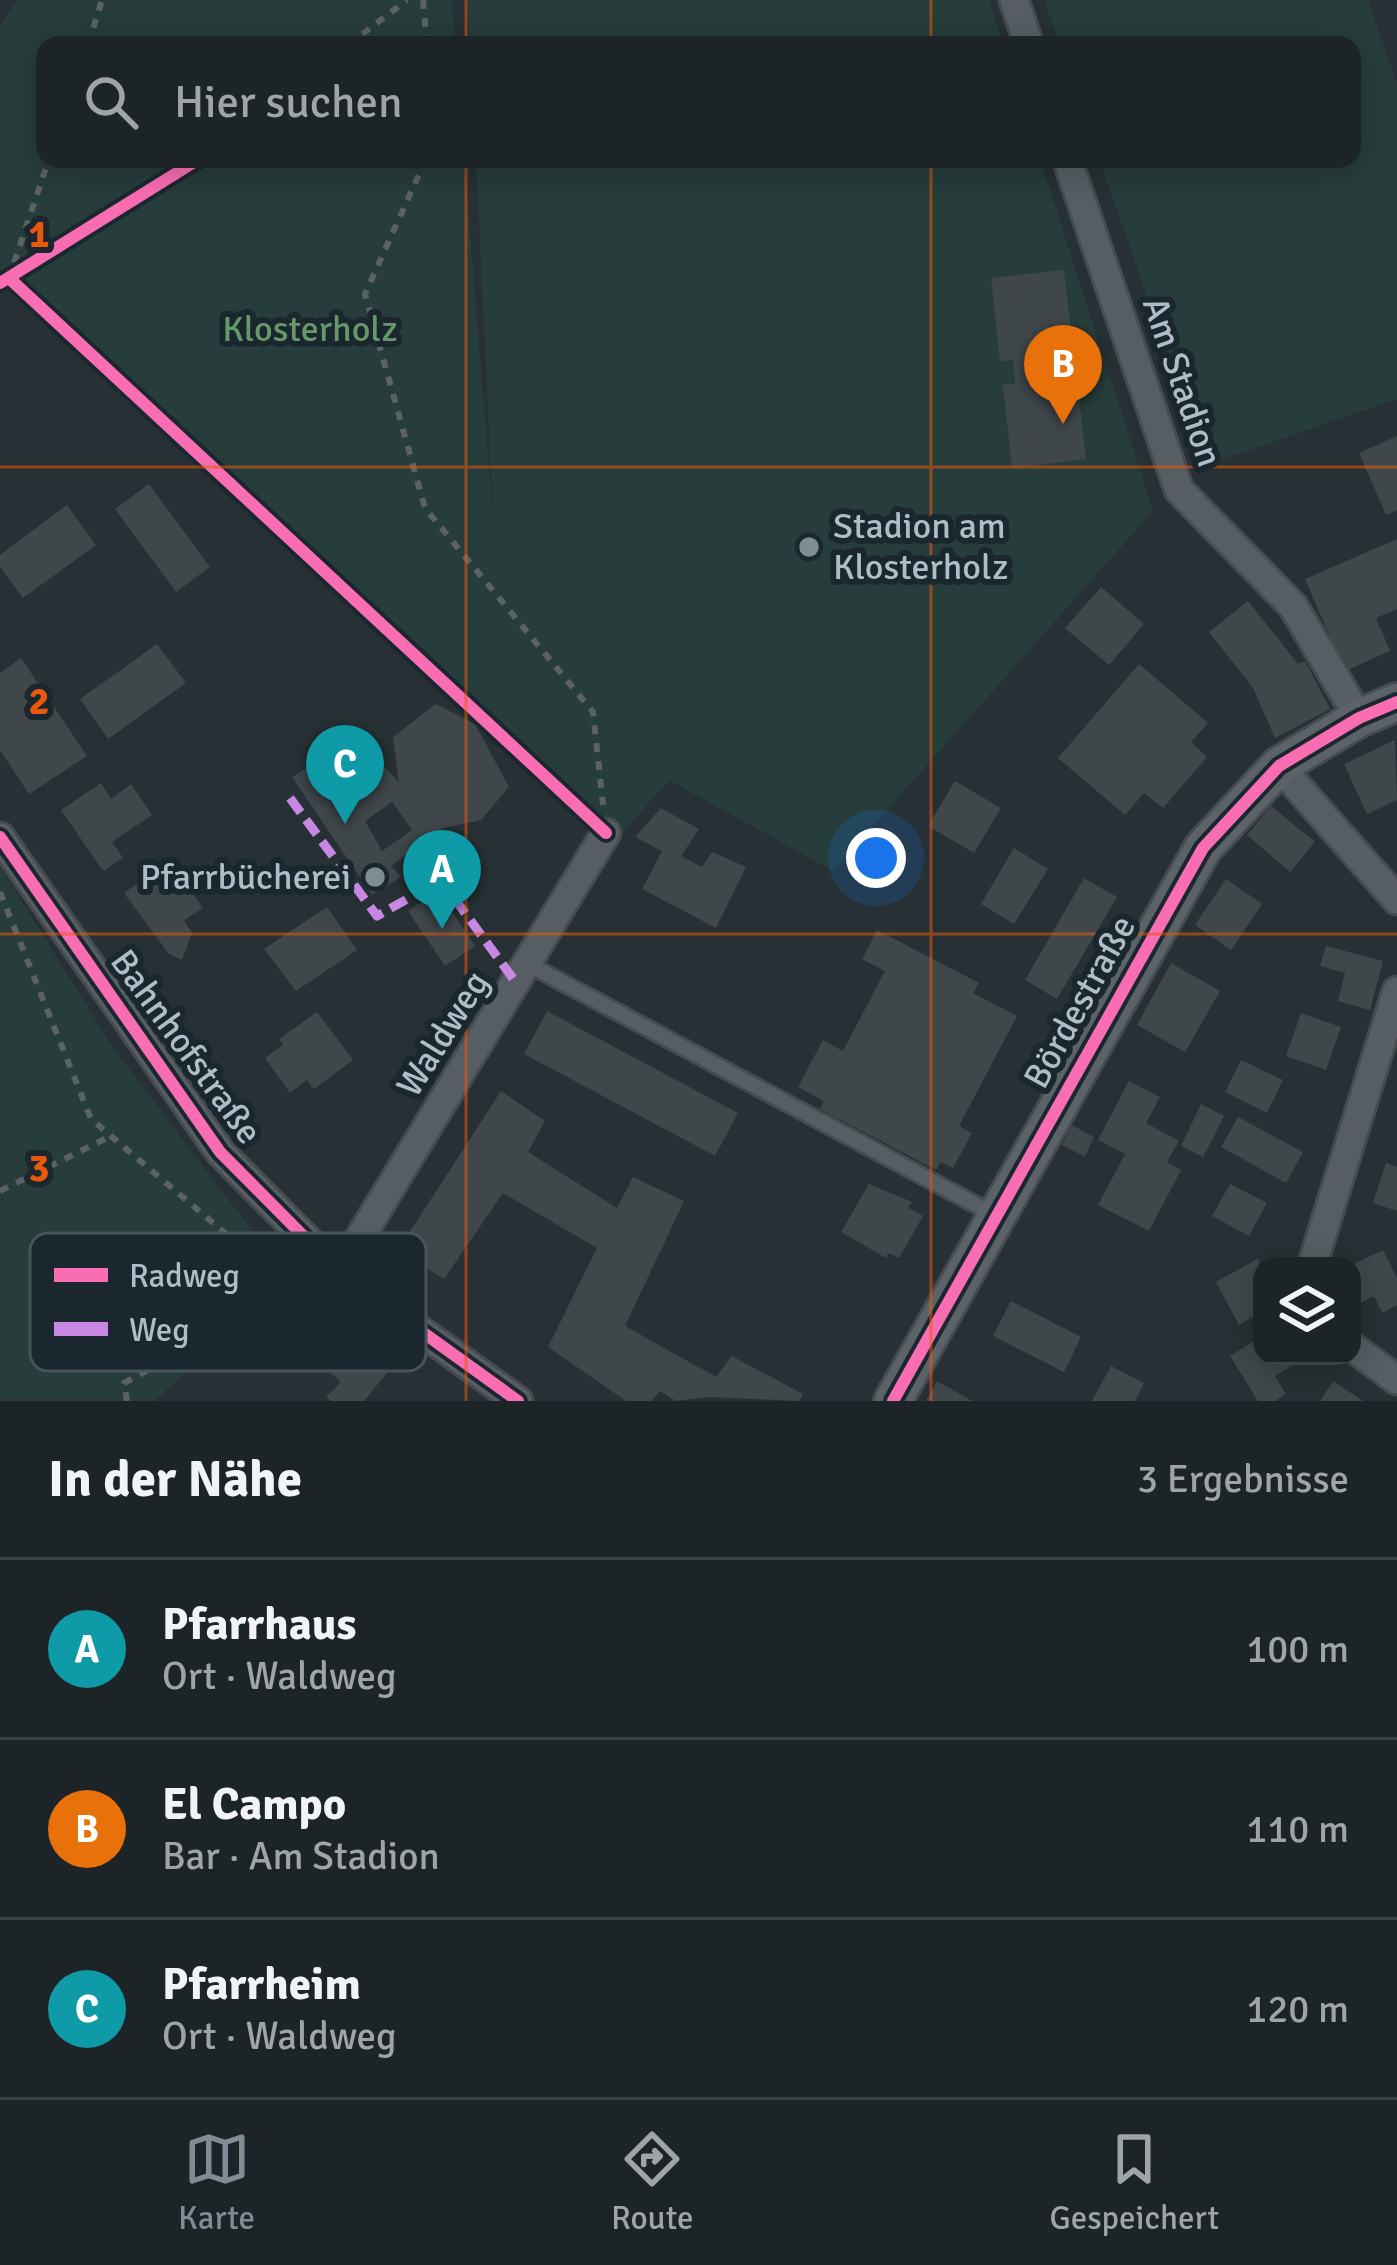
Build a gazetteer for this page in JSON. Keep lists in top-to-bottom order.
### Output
{
  "streets": {
    "street": [
      "Am Stadion",
      "Bördestraße",
      "Waldweg",
      "Bahnhofstraße"
    ]
  },
  "crossings": [
    ["Am Stadion", "Bördestraße"]
  ],
  "parks": ["Klosterholz"],
  "places": ["Stadion am Klosterholz", "Pfarrbücherei"],
  "legend": ["Radweg", "Weg"],
  "page": {
    "search": "Hier suchen",
    "pins": ["B", "C", "A"],
    "heading": ["In der Nähe", "3 Ergebnisse"],
    "list": [
      {
        "mark": "A",
        "name": "Pfarrhaus",
        "note": "Ort · Waldweg",
        "value": "100 m"
      },
      {
        "mark": "B",
        "name": "El Campo",
        "note": "Bar · Am Stadion",
        "value": "110 m"
      },
      {
        "mark": "C",
        "name": "Pfarrheim",
        "note": "Ort · Waldweg",
        "value": "120 m"
      }
    ],
    "nav": ["Karte", "Route", "Gespeichert"]
  },
  "grid": {
    "rows": ["1", "2", "3"]
  }
}
